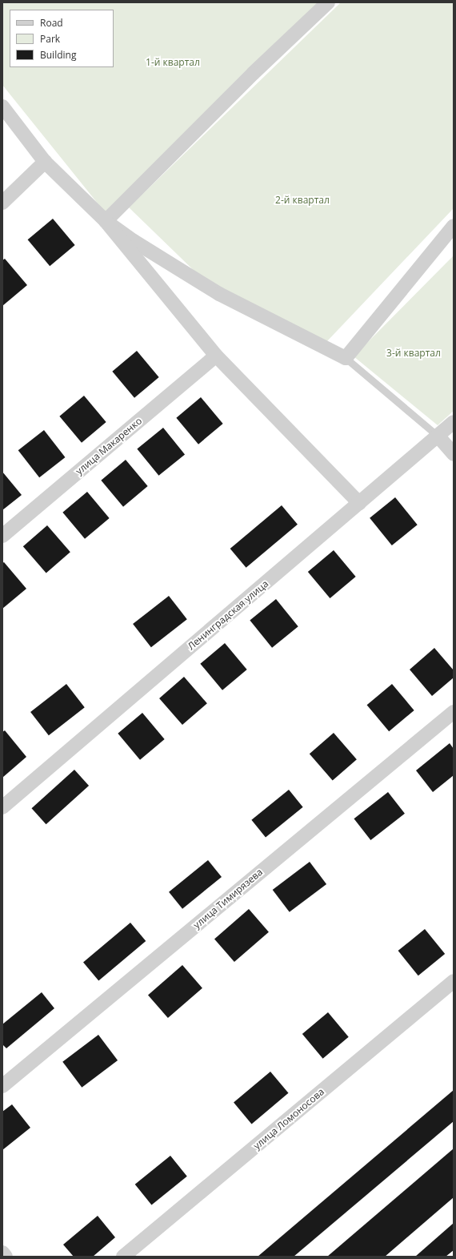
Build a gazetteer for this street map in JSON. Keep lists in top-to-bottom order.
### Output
{
  "streets": {
    "street": [
      "улица Макаренко",
      "Ленинградская улица",
      "улица Тимирязева",
      "улица Ломоносова"
    ]
  },
  "parks": ["1-й квартал", "2-й квартал", "3-й квартал"],
  "legend": ["Road", "Park", "Building"]
}
